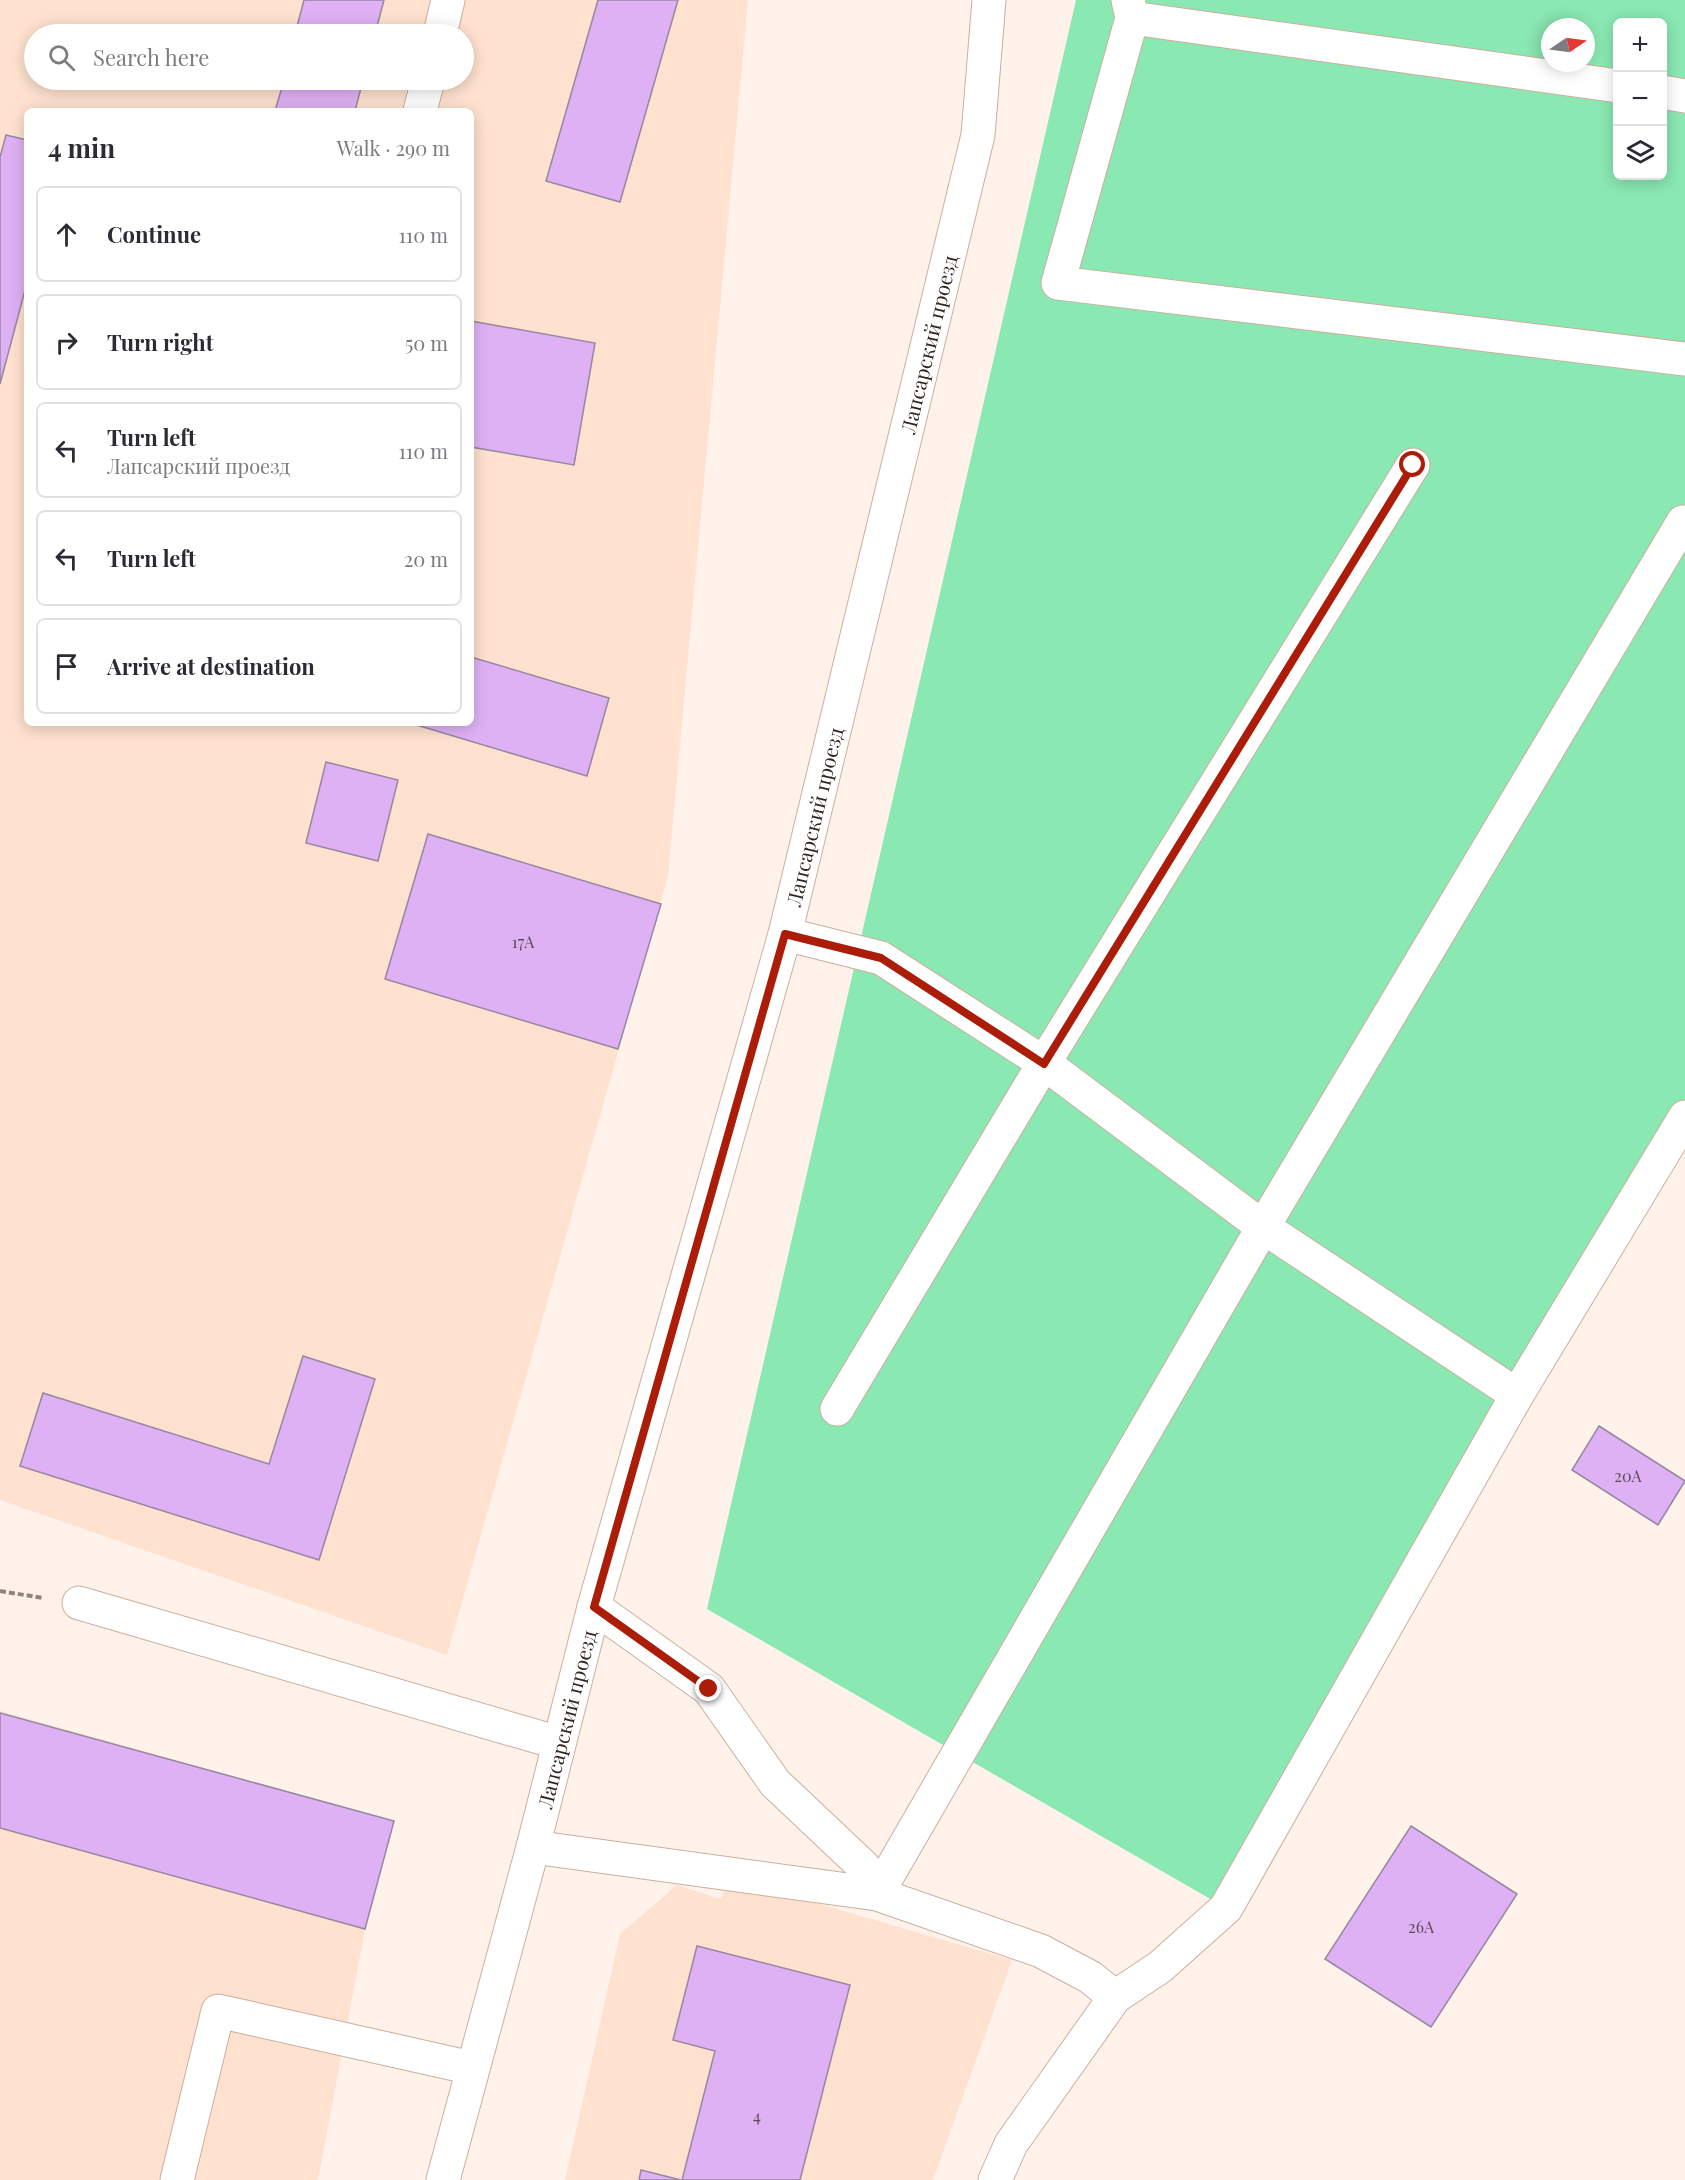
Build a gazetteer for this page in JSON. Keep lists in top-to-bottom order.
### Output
{
  "streets": {
    "street": ["Лапсарский проезд"]
  },
  "house_numbers": [
    "17А",
    "20А",
    "26А",
    "4"
  ],
  "north": "right",
  "page": {
    "map_buttons": ["+", "−"],
    "search": "Search here",
    "heading": ["4 min", "Walk · 290 m"],
    "list": [
      ["Continue", "110 m"],
      ["Turn right", "50 m"],
      ["Turn left", "Лапсарский проезд", "110 m"],
      ["Turn left", "20 m"],
      "Arrive at destination"
    ]
  }
}
